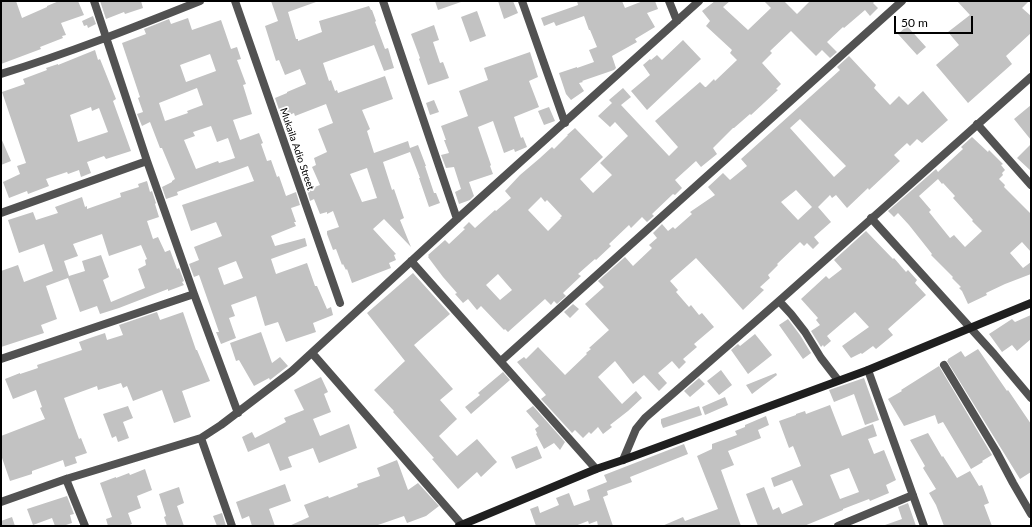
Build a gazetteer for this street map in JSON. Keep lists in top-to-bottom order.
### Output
{
  "streets": {
    "street": ["Mukaila Adio Street"]
  },
  "scale_bar": "50 m"
}
